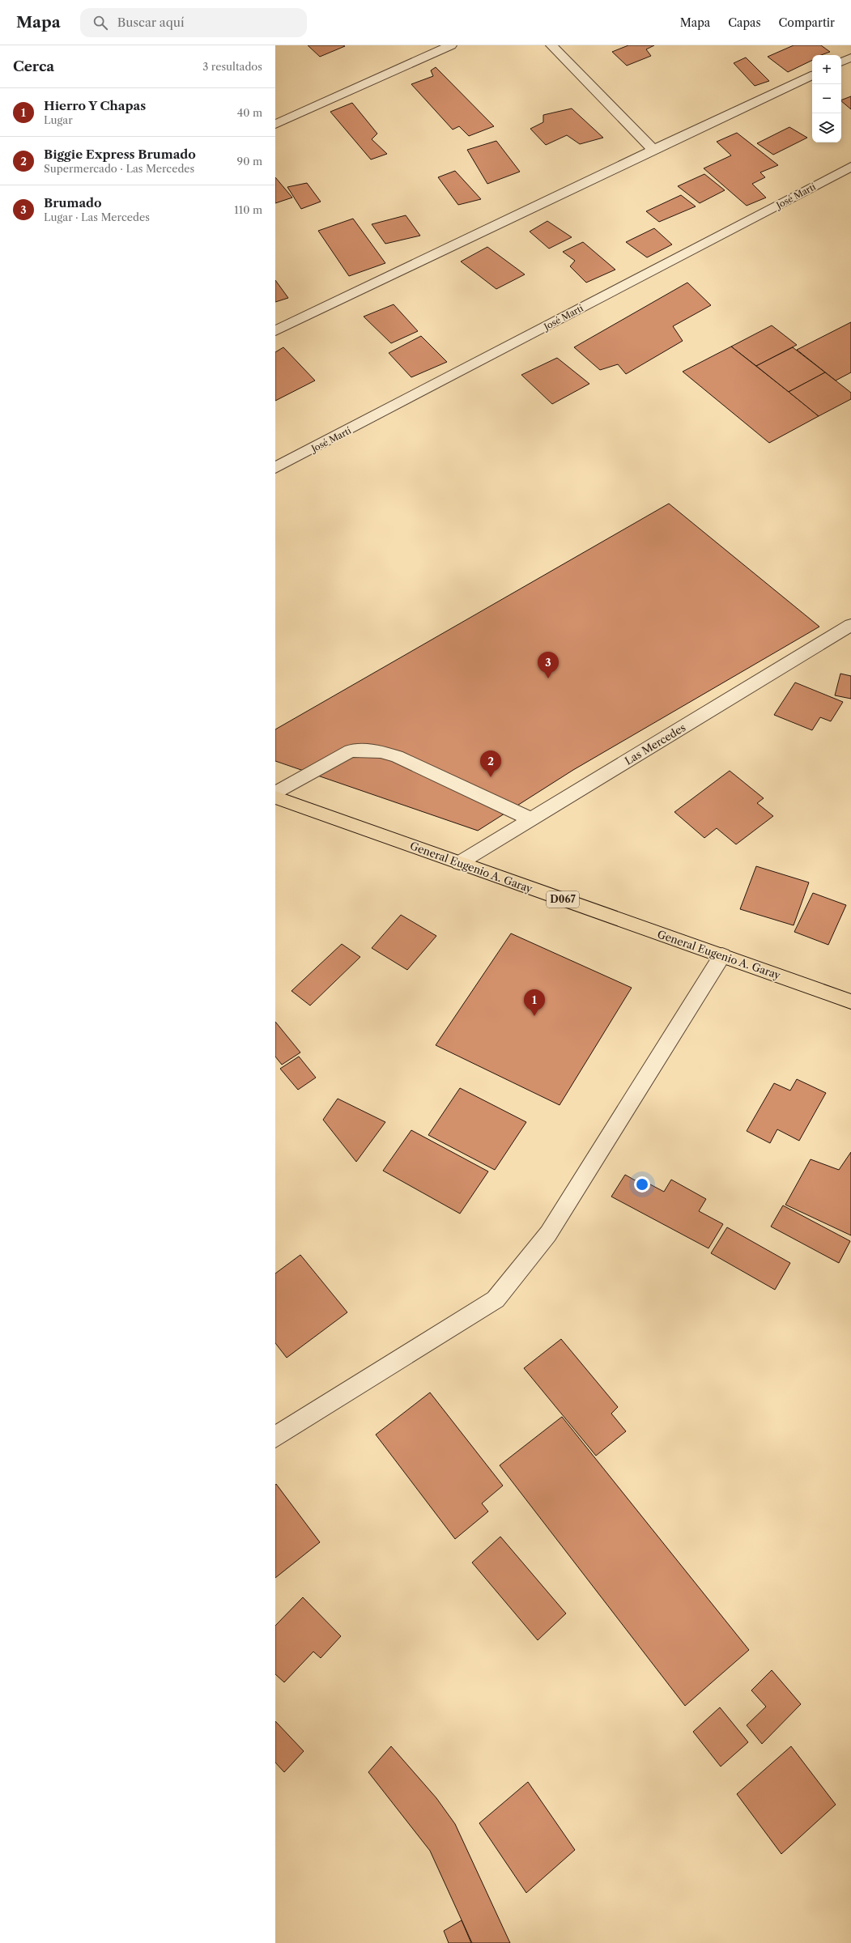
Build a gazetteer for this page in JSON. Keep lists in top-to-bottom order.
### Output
{
  "streets": {
    "main road": ["General Eugenio A. Garay", "D067"],
    "street": ["José Martí", "Las Mercedes"]
  },
  "crossings": [
    ["Las Mercedes", "General Eugenio A. Garay"]
  ],
  "page": {
    "header": "Mapa",
    "search": "Buscar aquí",
    "nav": ["Mapa", "Capas", "Compartir"],
    "heading": ["Cerca", "3 resultados"],
    "map_buttons": ["+", "−"],
    "list": [
      {
        "mark": "1",
        "name": "Hierro Y Chapas",
        "note": "Lugar",
        "value": "40 m"
      },
      {
        "mark": "2",
        "name": "Biggie Express Brumado",
        "note": "Supermercado · Las Mercedes",
        "value": "90 m"
      },
      {
        "mark": "3",
        "name": "Brumado",
        "note": "Lugar · Las Mercedes",
        "value": "110 m"
      }
    ],
    "pins": ["3", "2", "1"]
  }
}
